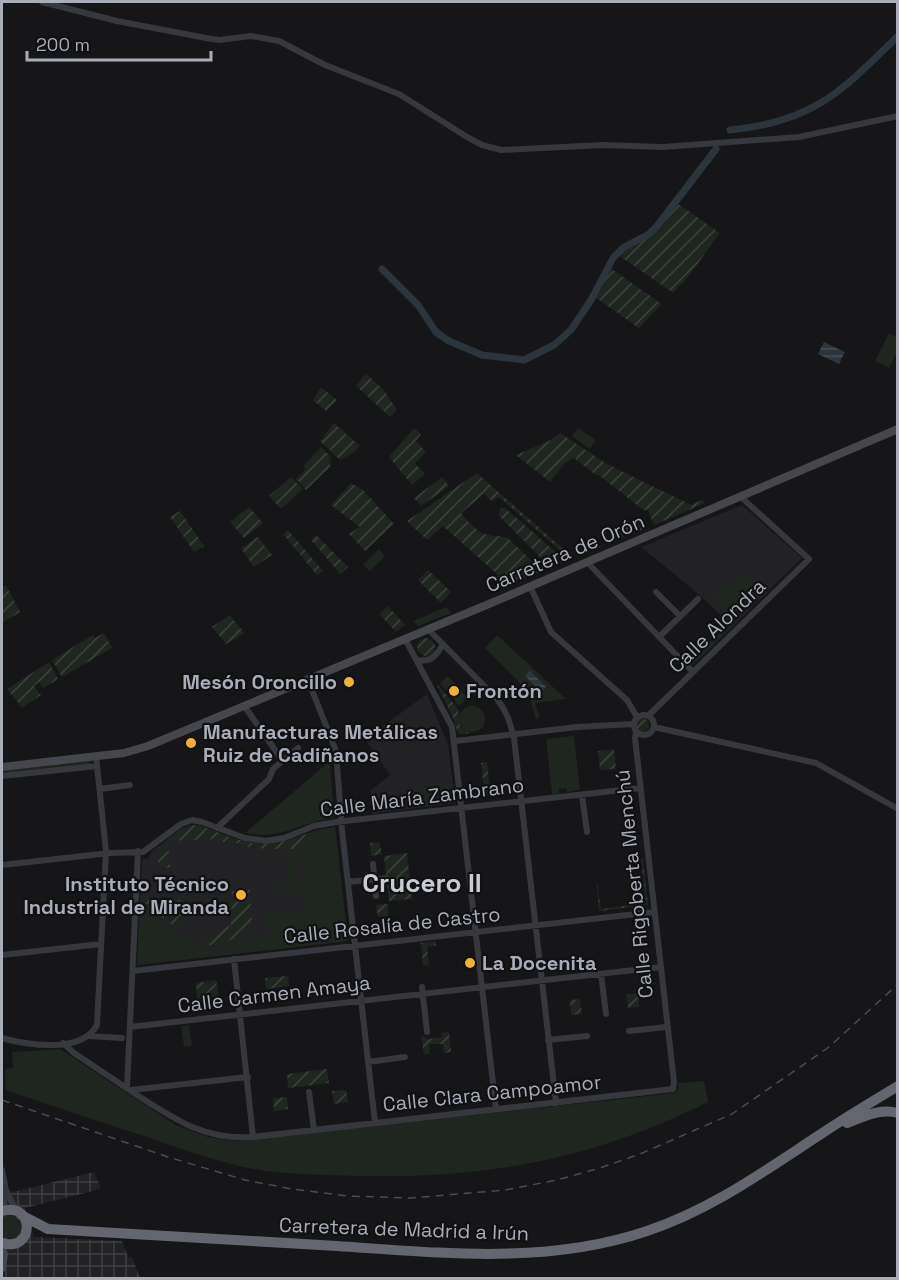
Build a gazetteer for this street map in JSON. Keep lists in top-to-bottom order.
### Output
{
  "streets": {
    "highway": ["Carretera de Madrid a Irún"],
    "street": [
      "Carretera de Orón",
      "Calle Alondra",
      "Calle María Zambrano",
      "Calle Rigoberta Menchú",
      "Calle Rosalía de Castro",
      "Calle Carmen Amaya",
      "Calle Clara Campoamor"
    ]
  },
  "crossings": [
    ["Carretera de Orón", "Calle Alondra"],
    ["Calle Alondra", "Calle Rigoberta Menchú"],
    ["Calle María Zambrano", "Calle Rigoberta Menchú"],
    ["Calle Rigoberta Menchú", "Calle Rosalía de Castro"],
    ["Calle Rigoberta Menchú", "Calle Carmen Amaya"],
    ["Calle Rigoberta Menchú", "Calle Clara Campoamor"]
  ],
  "districts": ["Crucero II"],
  "places": [
    "Mesón Oroncillo",
    "Frontón",
    "Manufacturas Metálicas Ruiz de Cadiñanos",
    "Instituto Técnico Industrial de Miranda",
    "La Docenita"
  ],
  "scale_bar": "200 m"
}
